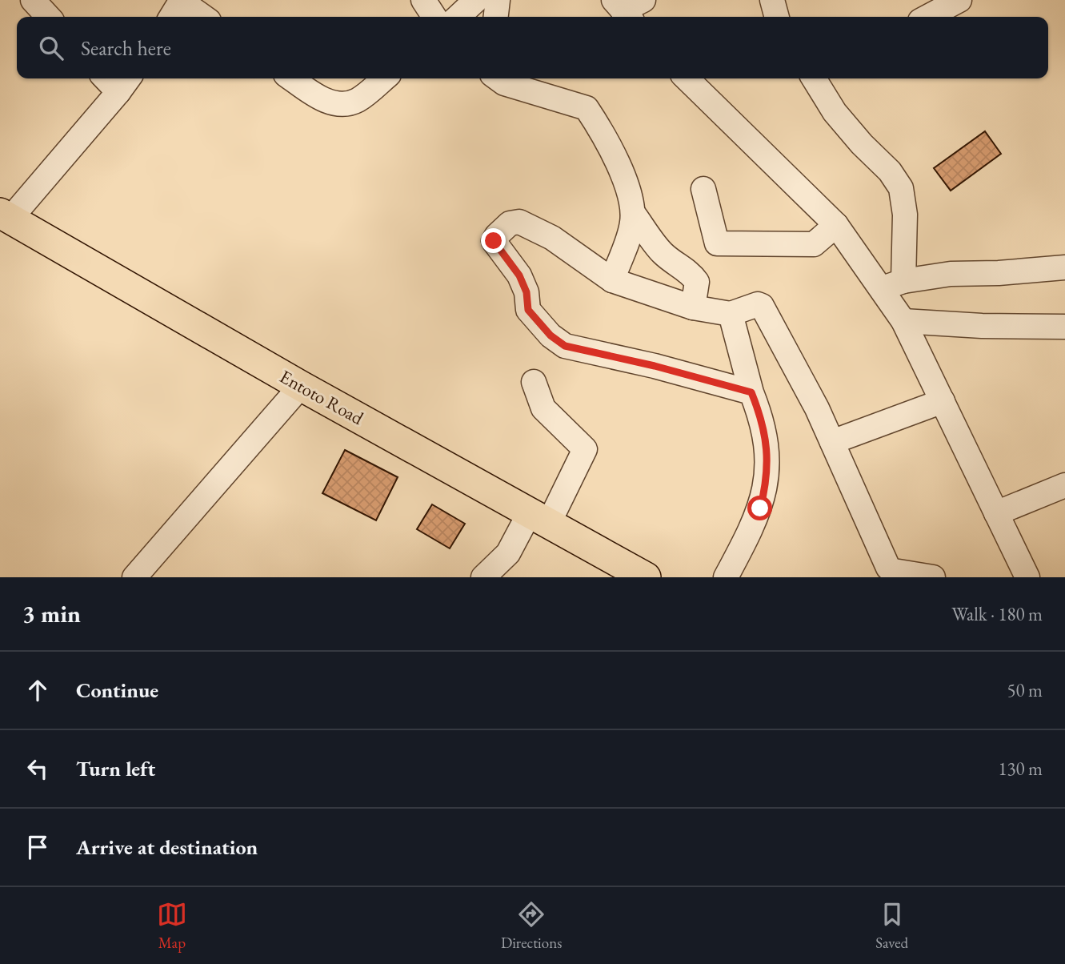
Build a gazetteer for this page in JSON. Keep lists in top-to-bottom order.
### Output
{
  "streets": {
    "main road": ["Entoto Road"]
  },
  "page": {
    "search": "Search here",
    "heading": ["3 min", "Walk · 180 m"],
    "list": [
      ["Continue", "50 m"],
      ["Turn left", "130 m"],
      "Arrive at destination"
    ],
    "nav": ["Map", "Directions", "Saved"]
  }
}
